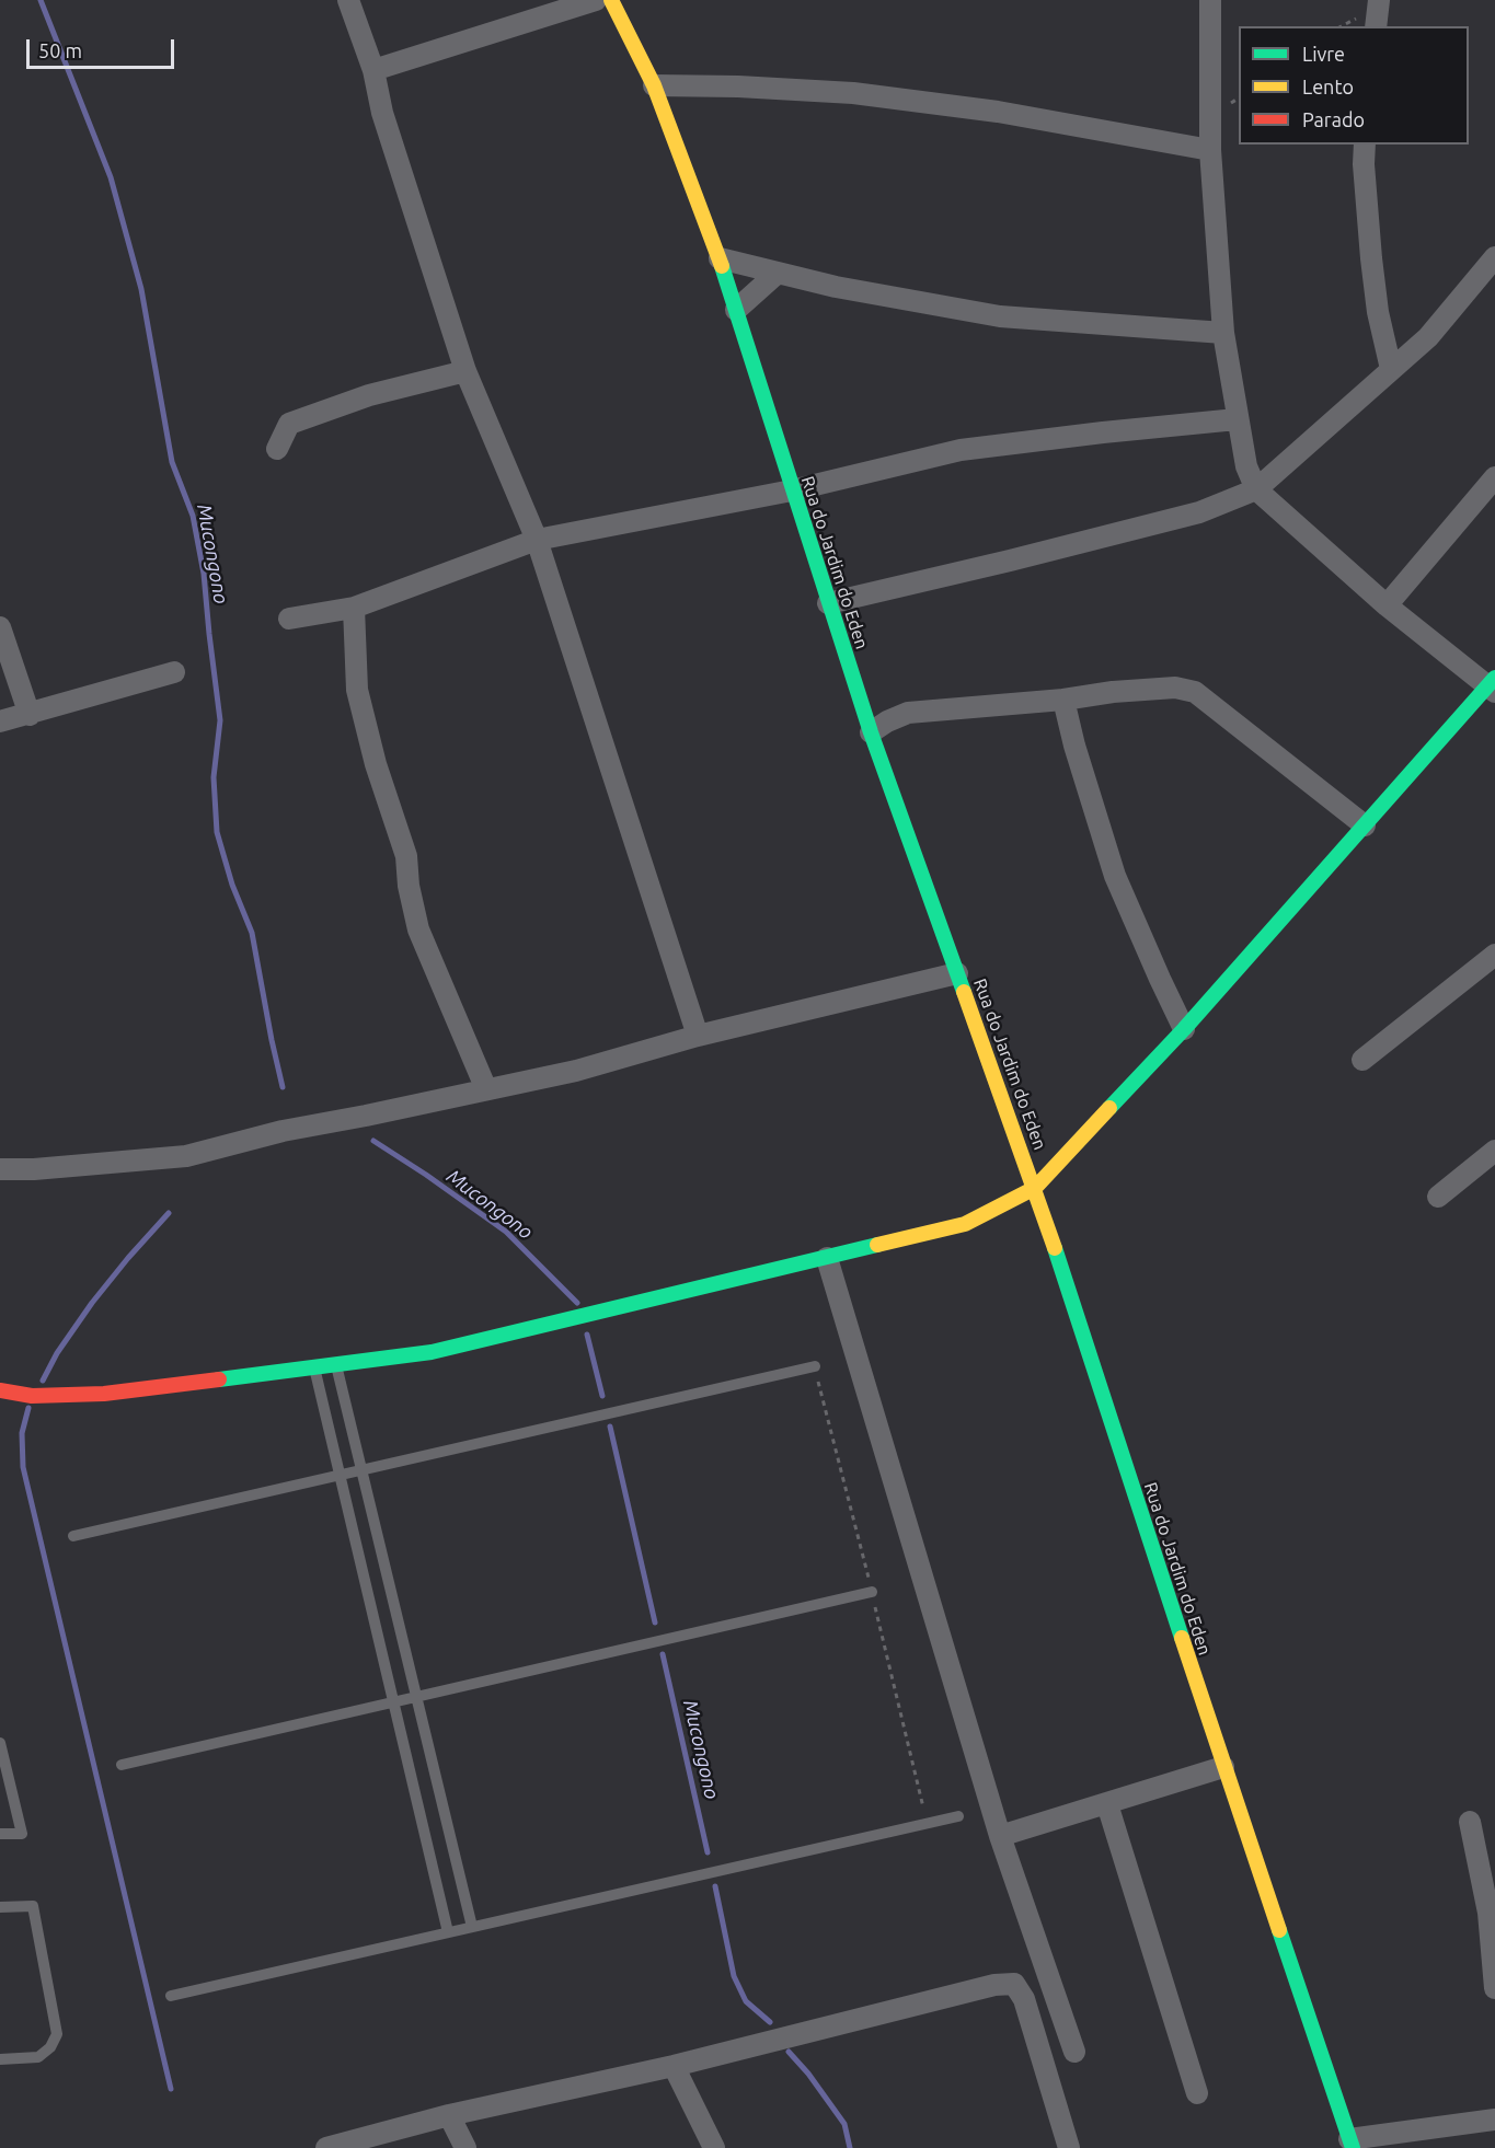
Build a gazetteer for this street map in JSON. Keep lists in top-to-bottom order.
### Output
{
  "streets": {
    "street": ["Rua do Jardim do Eden"]
  },
  "water": ["Mucongono"],
  "legend": ["Livre", "Lento", "Parado"],
  "scale_bar": "50 m"
}
